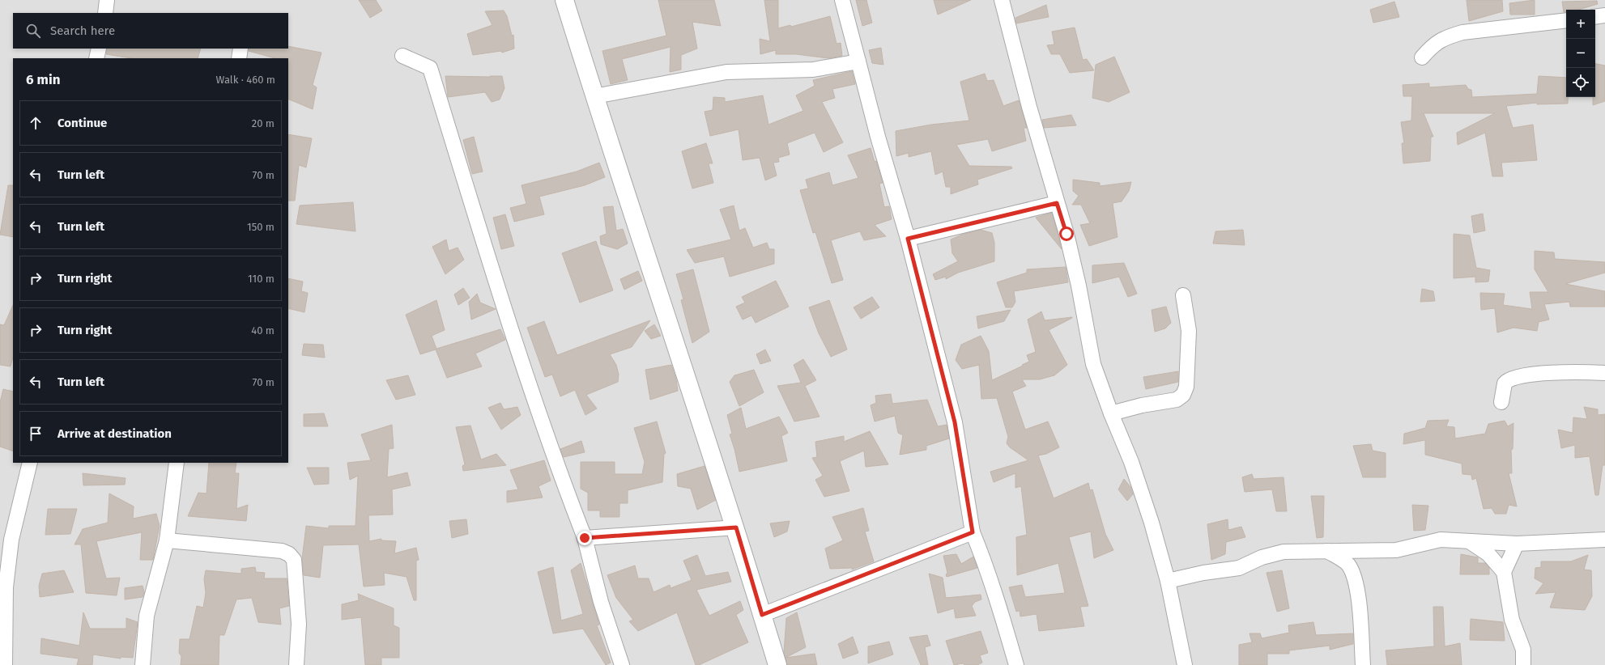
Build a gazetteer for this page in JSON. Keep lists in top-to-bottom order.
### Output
{
  "page": {
    "map_buttons": ["+", "−"],
    "search": "Search here",
    "heading": ["6 min", "Walk · 460 m"],
    "list": [
      ["Continue", "20 m"],
      ["Turn left", "70 m"],
      ["Turn left", "150 m"],
      ["Turn right", "110 m"],
      ["Turn right", "40 m"],
      ["Turn left", "70 m"],
      "Arrive at destination"
    ]
  }
}
